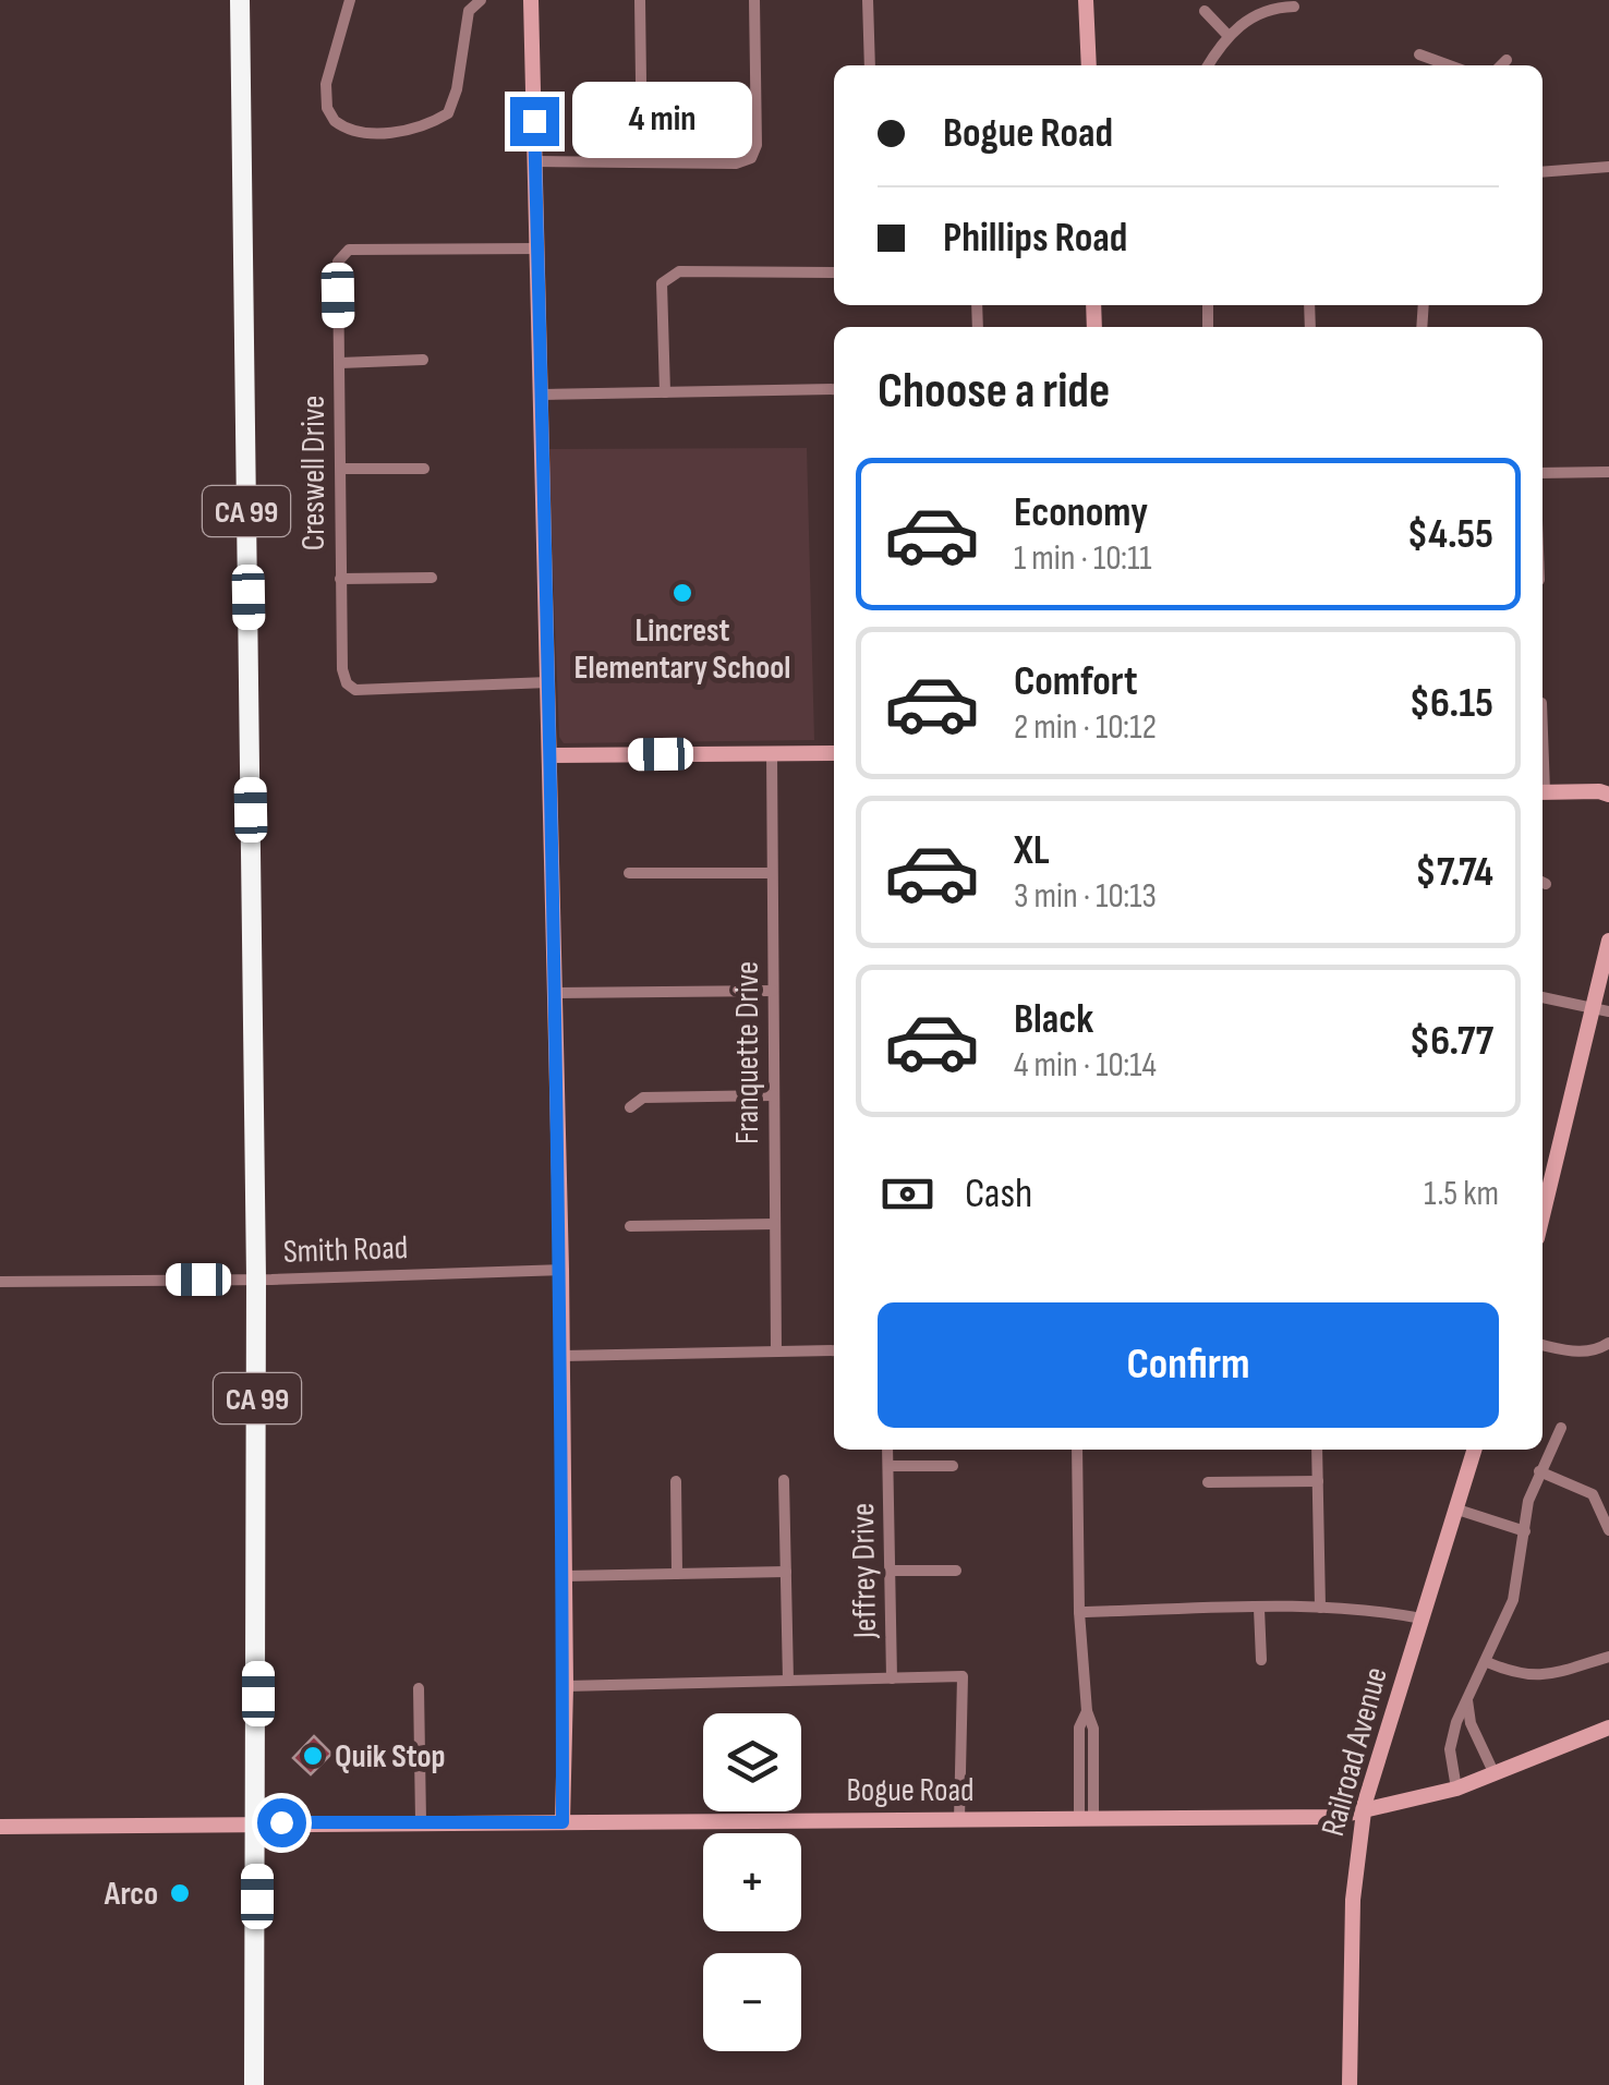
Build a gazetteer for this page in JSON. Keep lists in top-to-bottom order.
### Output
{
  "streets": {
    "highway": ["CA 99"],
    "street": [
      "Creswell Drive",
      "Franquette Drive",
      "Smith Road",
      "Jeffrey Drive",
      "Railroad Avenue",
      "Bogue Road"
    ]
  },
  "crossings": [
    ["CA 99", "Smith Road"],
    ["CA 99", "Bogue Road"],
    ["Jeffrey Drive", "Bogue Road"],
    ["Railroad Avenue", "Bogue Road"]
  ],
  "places": ["Lincrest Elementary School", "Quik Stop", "Arco"],
  "page": {
    "banner": ["Bogue Road", "Phillips Road"],
    "bubble": "4 min",
    "heading": "Choose a ride",
    "list": [
      {
        "name": "Economy",
        "note": "1 min · 10:11",
        "value": "$4.55"
      },
      {
        "name": "Comfort",
        "note": "2 min · 10:12",
        "value": "$6.15"
      },
      {
        "name": "XL",
        "note": "3 min · 10:13",
        "value": "$7.74"
      },
      {
        "name": "Black",
        "note": "4 min · 10:14",
        "value": "$6.77"
      }
    ],
    "pay": ["Cash", "1.5 km"],
    "buttons": "Confirm",
    "map_buttons": ["+", "−"]
  }
}
